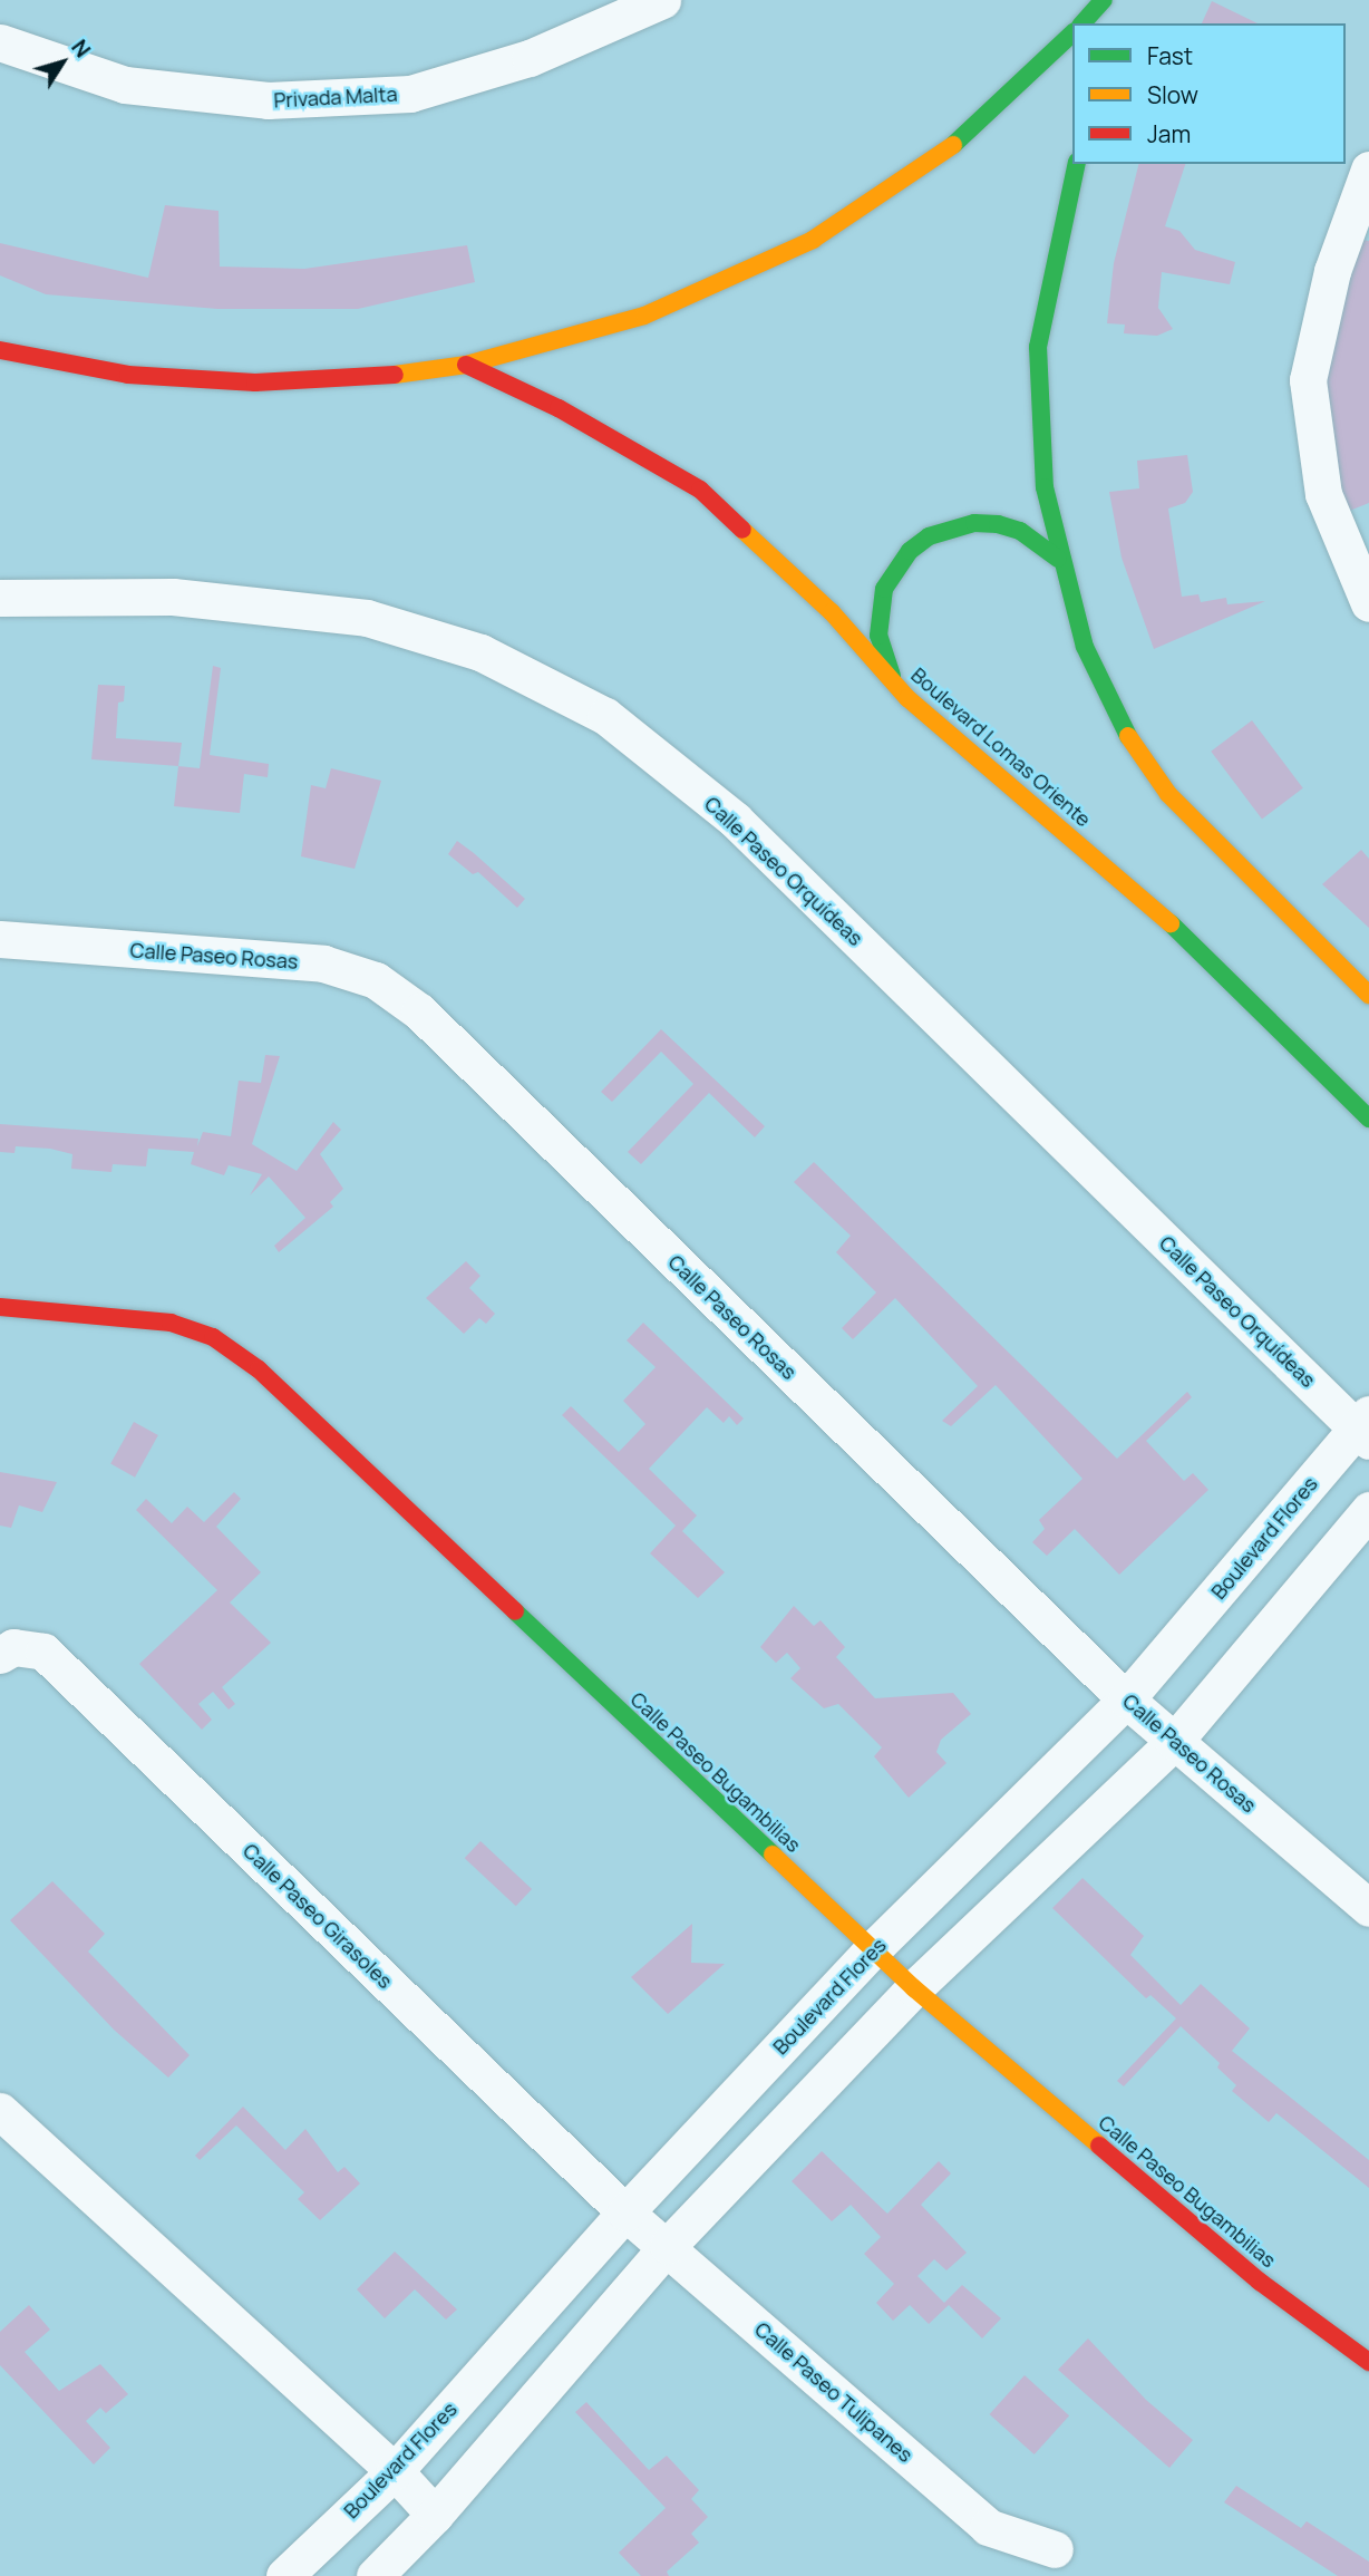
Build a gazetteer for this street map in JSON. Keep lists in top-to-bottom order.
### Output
{
  "streets": {
    "street": [
      "Privada Malta",
      "Boulevard Lomas Oriente",
      "Calle Paseo Orquídeas",
      "Calle Paseo Rosas",
      "Boulevard Flores",
      "Calle Paseo Bugambilias",
      "Calle Paseo Girasoles",
      "Calle Paseo Tulipanes"
    ]
  },
  "crossings": [
    ["Calle Paseo Orquídeas", "Boulevard Flores"],
    ["Calle Paseo Rosas", "Boulevard Flores"],
    ["Boulevard Flores", "Calle Paseo Bugambilias"],
    ["Boulevard Flores", "Calle Paseo Girasoles"],
    ["Boulevard Flores", "Calle Paseo Tulipanes"],
    ["Calle Paseo Girasoles", "Calle Paseo Tulipanes"]
  ],
  "legend": ["Fast", "Slow", "Jam"],
  "north": "top right"
}
